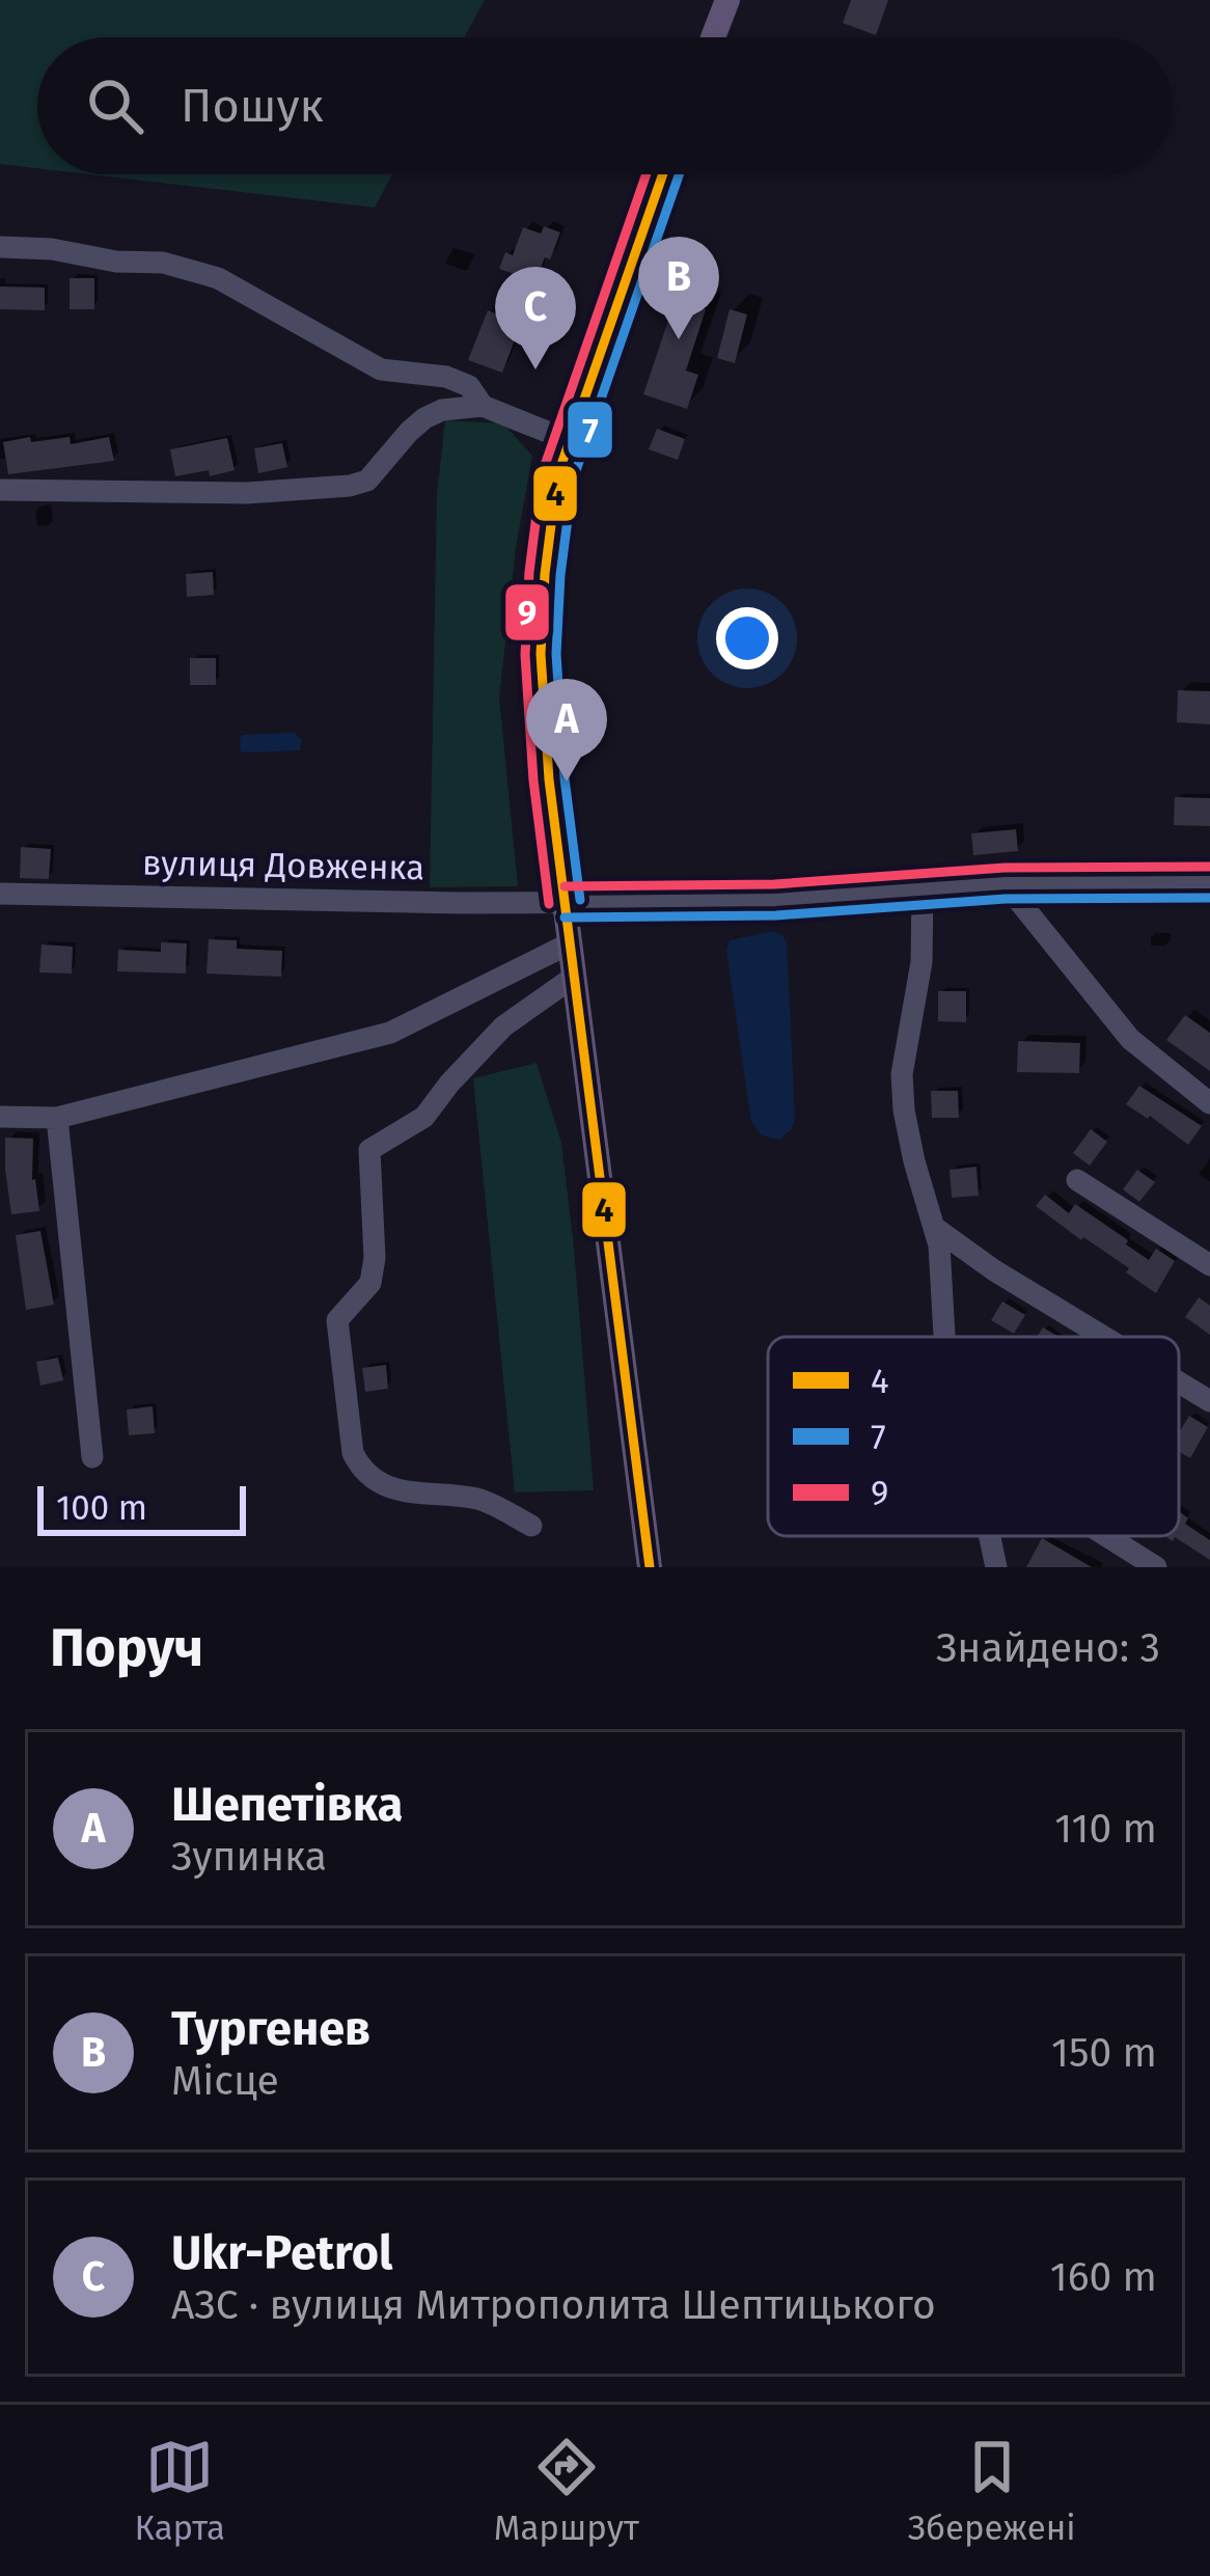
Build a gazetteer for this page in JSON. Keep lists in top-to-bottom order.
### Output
{
  "streets": {
    "street": ["вулиця Довженка"]
  },
  "lines": ["transit line 4", "transit line 7", "transit line 9"],
  "legend": ["4", "7", "9"],
  "scale_bar": "100 m",
  "page": {
    "search": "Пошук",
    "pins": ["B", "C", "A"],
    "scale": "100 m",
    "heading": ["Поруч", "Знайдено: 3"],
    "list": [
      {
        "mark": "A",
        "name": "Шепетівка",
        "note": "Зупинка",
        "value": "110 m"
      },
      {
        "mark": "B",
        "name": "Тургенев",
        "note": "Місце",
        "value": "150 m"
      },
      {
        "mark": "C",
        "name": "Ukr-Petrol",
        "note": "АЗС · вулиця Митрополита Шептицького",
        "value": "160 m"
      }
    ],
    "nav": ["Карта", "Маршрут", "Збережені"]
  }
}
